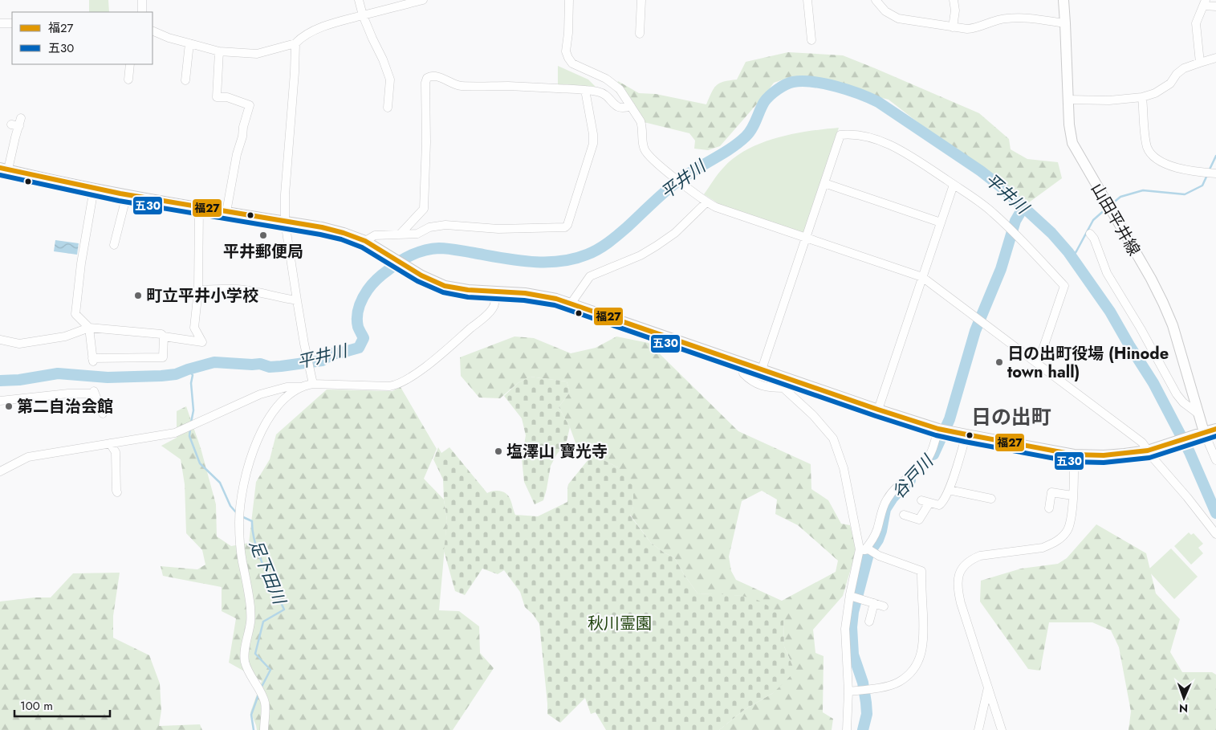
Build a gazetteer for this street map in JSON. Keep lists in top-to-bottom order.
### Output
{
  "streets": {
    "main road": ["山田平井線"]
  },
  "districts": ["日の出町"],
  "water": ["平井川", "谷戸川", "足下田川"],
  "parks": ["秋川霊園"],
  "places": [
    "平井郵便局",
    "町立平井小学校",
    "日の出町役場 (Hinode town hall)",
    "第二自治会館",
    "塩澤山 寶光寺"
  ],
  "lines": ["transit line 福27", "transit line 五30"],
  "legend": ["福27", "五30"],
  "scale_bar": "100 m",
  "north": "bottom"
}
